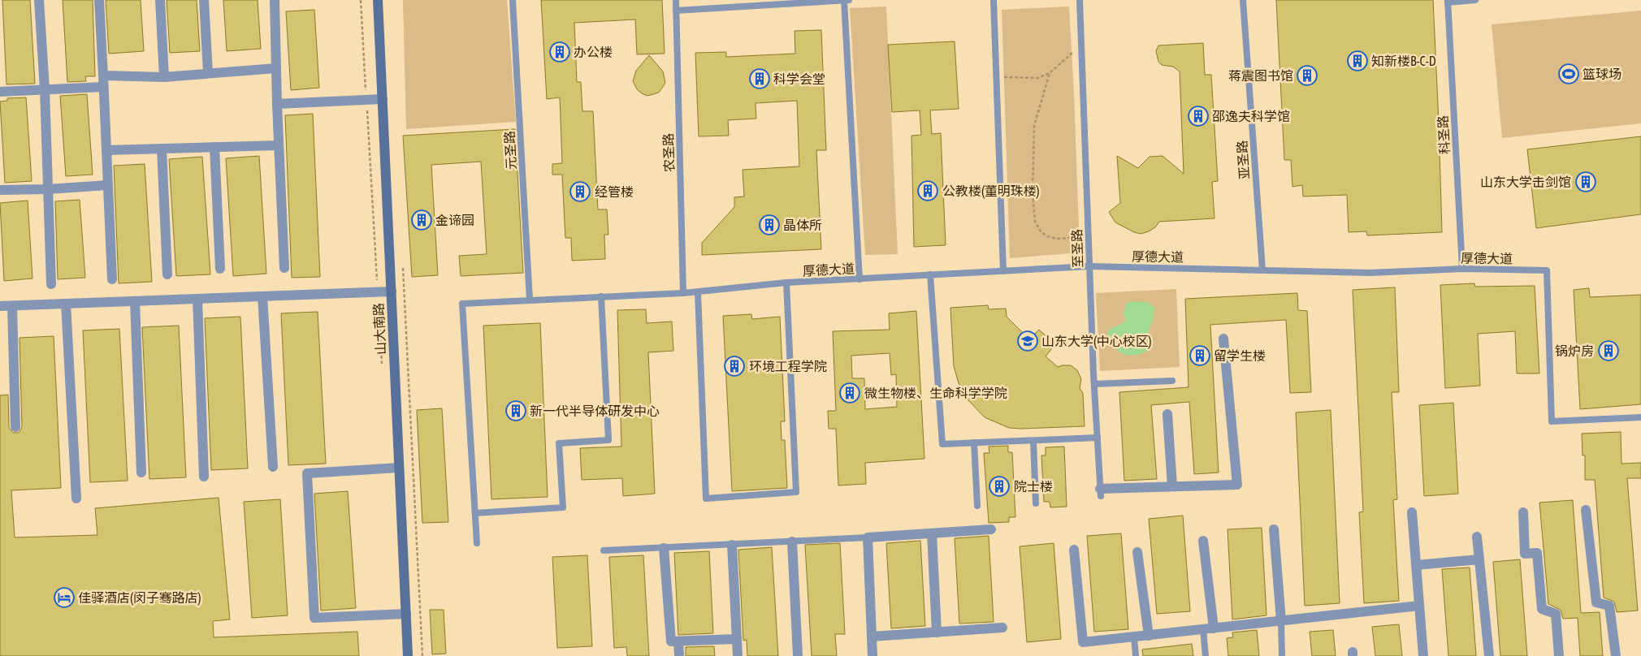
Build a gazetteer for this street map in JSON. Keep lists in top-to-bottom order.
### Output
{
  "streets": {
    "main road": ["山大南路"],
    "lane": [
      "科圣路",
      "元圣路",
      "农圣路",
      "亚圣路",
      "至圣路",
      "厚德大道"
    ]
  },
  "crossings": [
    ["科圣路", "厚德大道"],
    ["元圣路", "厚德大道"],
    ["农圣路", "厚德大道"],
    ["亚圣路", "厚德大道"],
    ["至圣路", "厚德大道"]
  ],
  "places": {
    "building": [
      "办公楼",
      "知新楼B-C-D",
      "蒋震图书馆",
      "科学会堂",
      "邵逸夫科学馆",
      "山东大学击剑馆",
      "公教楼(董明珠楼)",
      "经管楼",
      "金谛园",
      "晶体所",
      "锅炉房",
      "留学生楼",
      "环境工程学院",
      "微生物楼、生命科学学院",
      "新一代半导体研发中心",
      "院士楼"
    ],
    "sports": ["篮球场"],
    "school or university": ["山东大学(中心校区)"],
    "hotel": ["佳驿酒店(闵子骞路店)"]
  }
}
